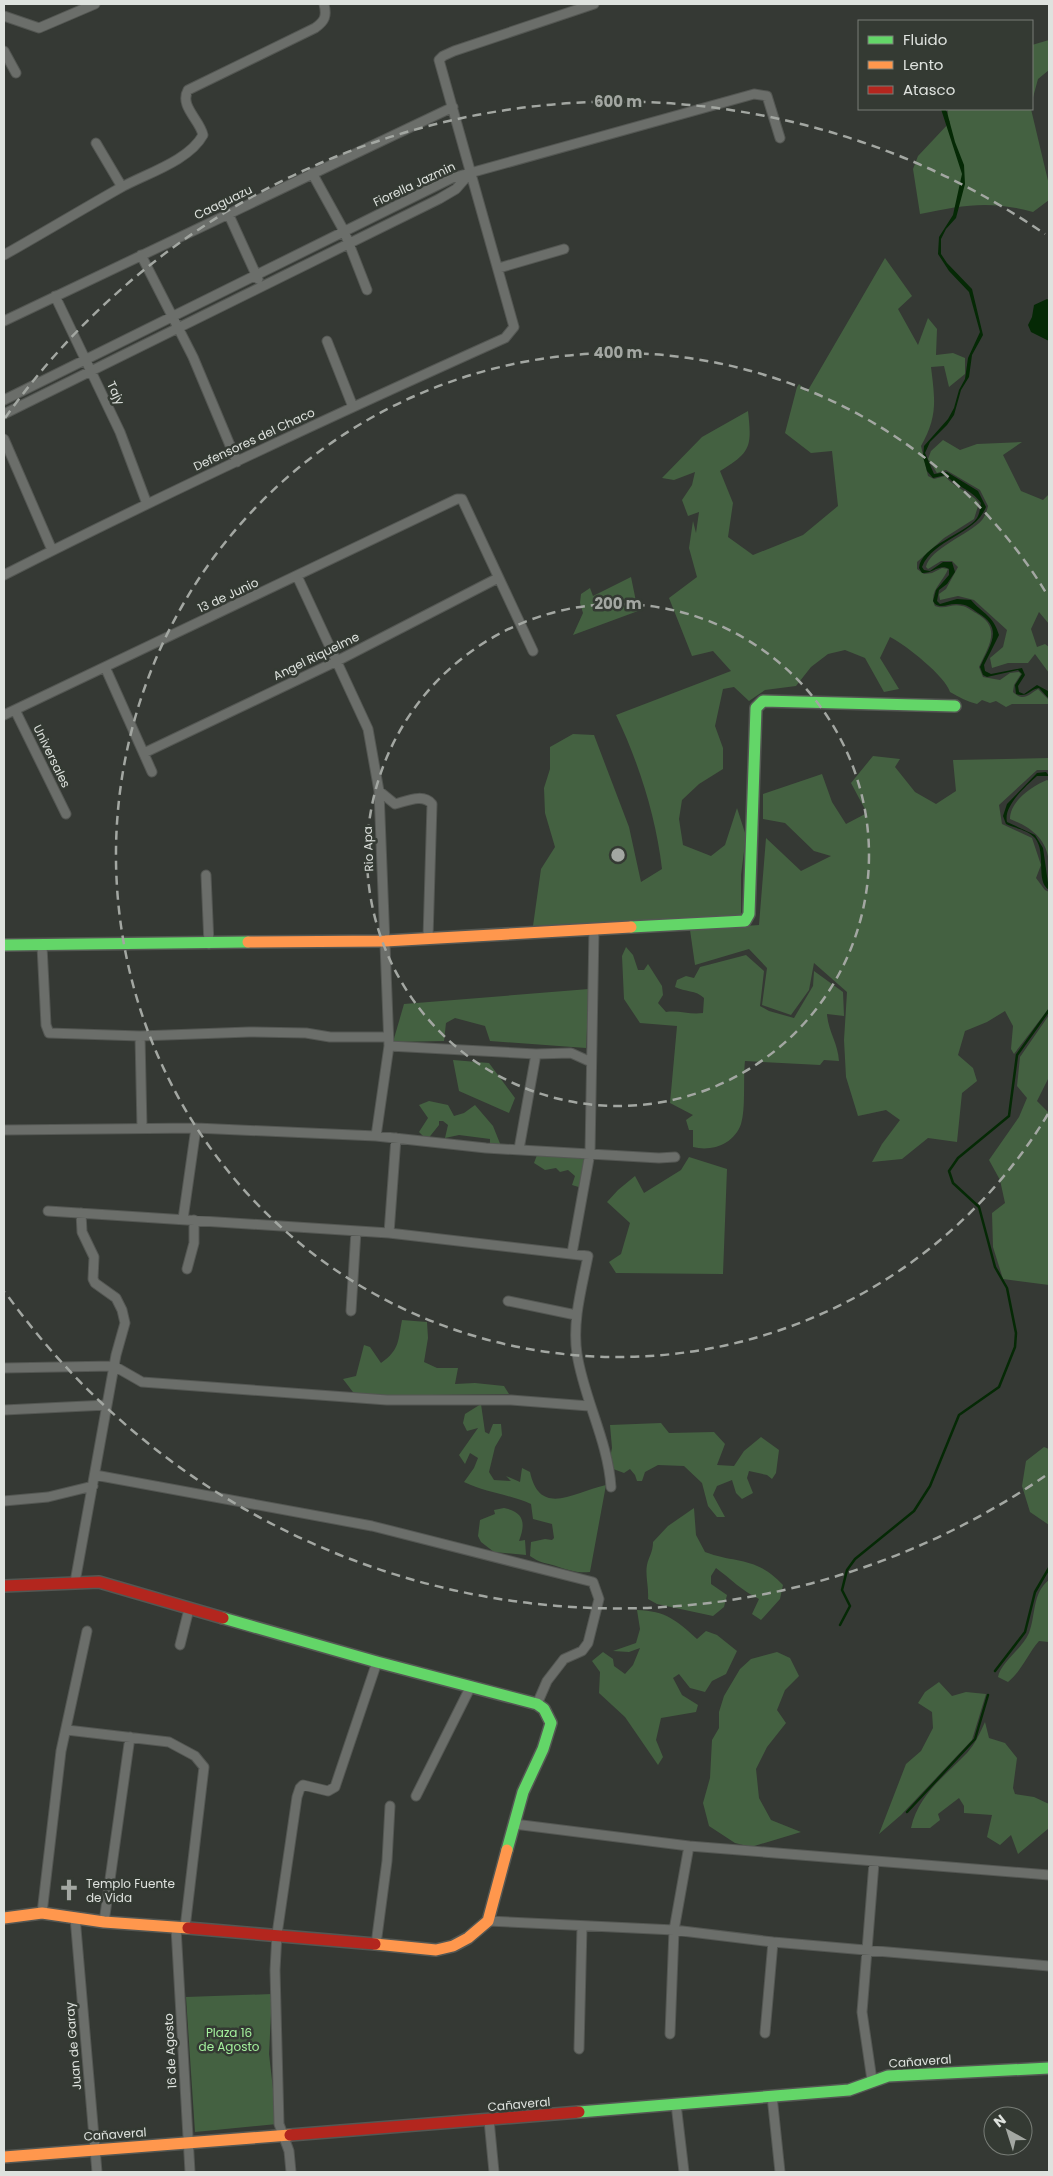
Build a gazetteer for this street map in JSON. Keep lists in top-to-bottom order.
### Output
{
  "streets": {
    "street": [
      "Fiorella Jazmin",
      "Caaguazu",
      "Tajy",
      "Defensores del Chaco",
      "13 de Junio",
      "Angel Riquelme",
      "Universales",
      "Rio Apa",
      "Juan de Garay",
      "16 de Agosto",
      "Cañaveral"
    ]
  },
  "crossings": [
    ["Fiorella Jazmin", "Tajy"],
    ["Caaguazu", "Tajy"],
    ["Tajy", "Defensores del Chaco"],
    ["13 de Junio", "Angel Riquelme"],
    ["13 de Junio", "Universales"],
    ["13 de Junio", "Rio Apa"],
    ["Angel Riquelme", "Rio Apa"],
    ["Juan de Garay", "Cañaveral"],
    ["16 de Agosto", "Cañaveral"]
  ],
  "parks": ["Plaza 16 de Agosto"],
  "places": {
    "church": ["Templo Fuente de Vida"]
  },
  "legend": ["Fluido", "Lento", "Atasco"],
  "north": "top left",
  "rings": ["600 m", "400 m", "200 m"]
}
